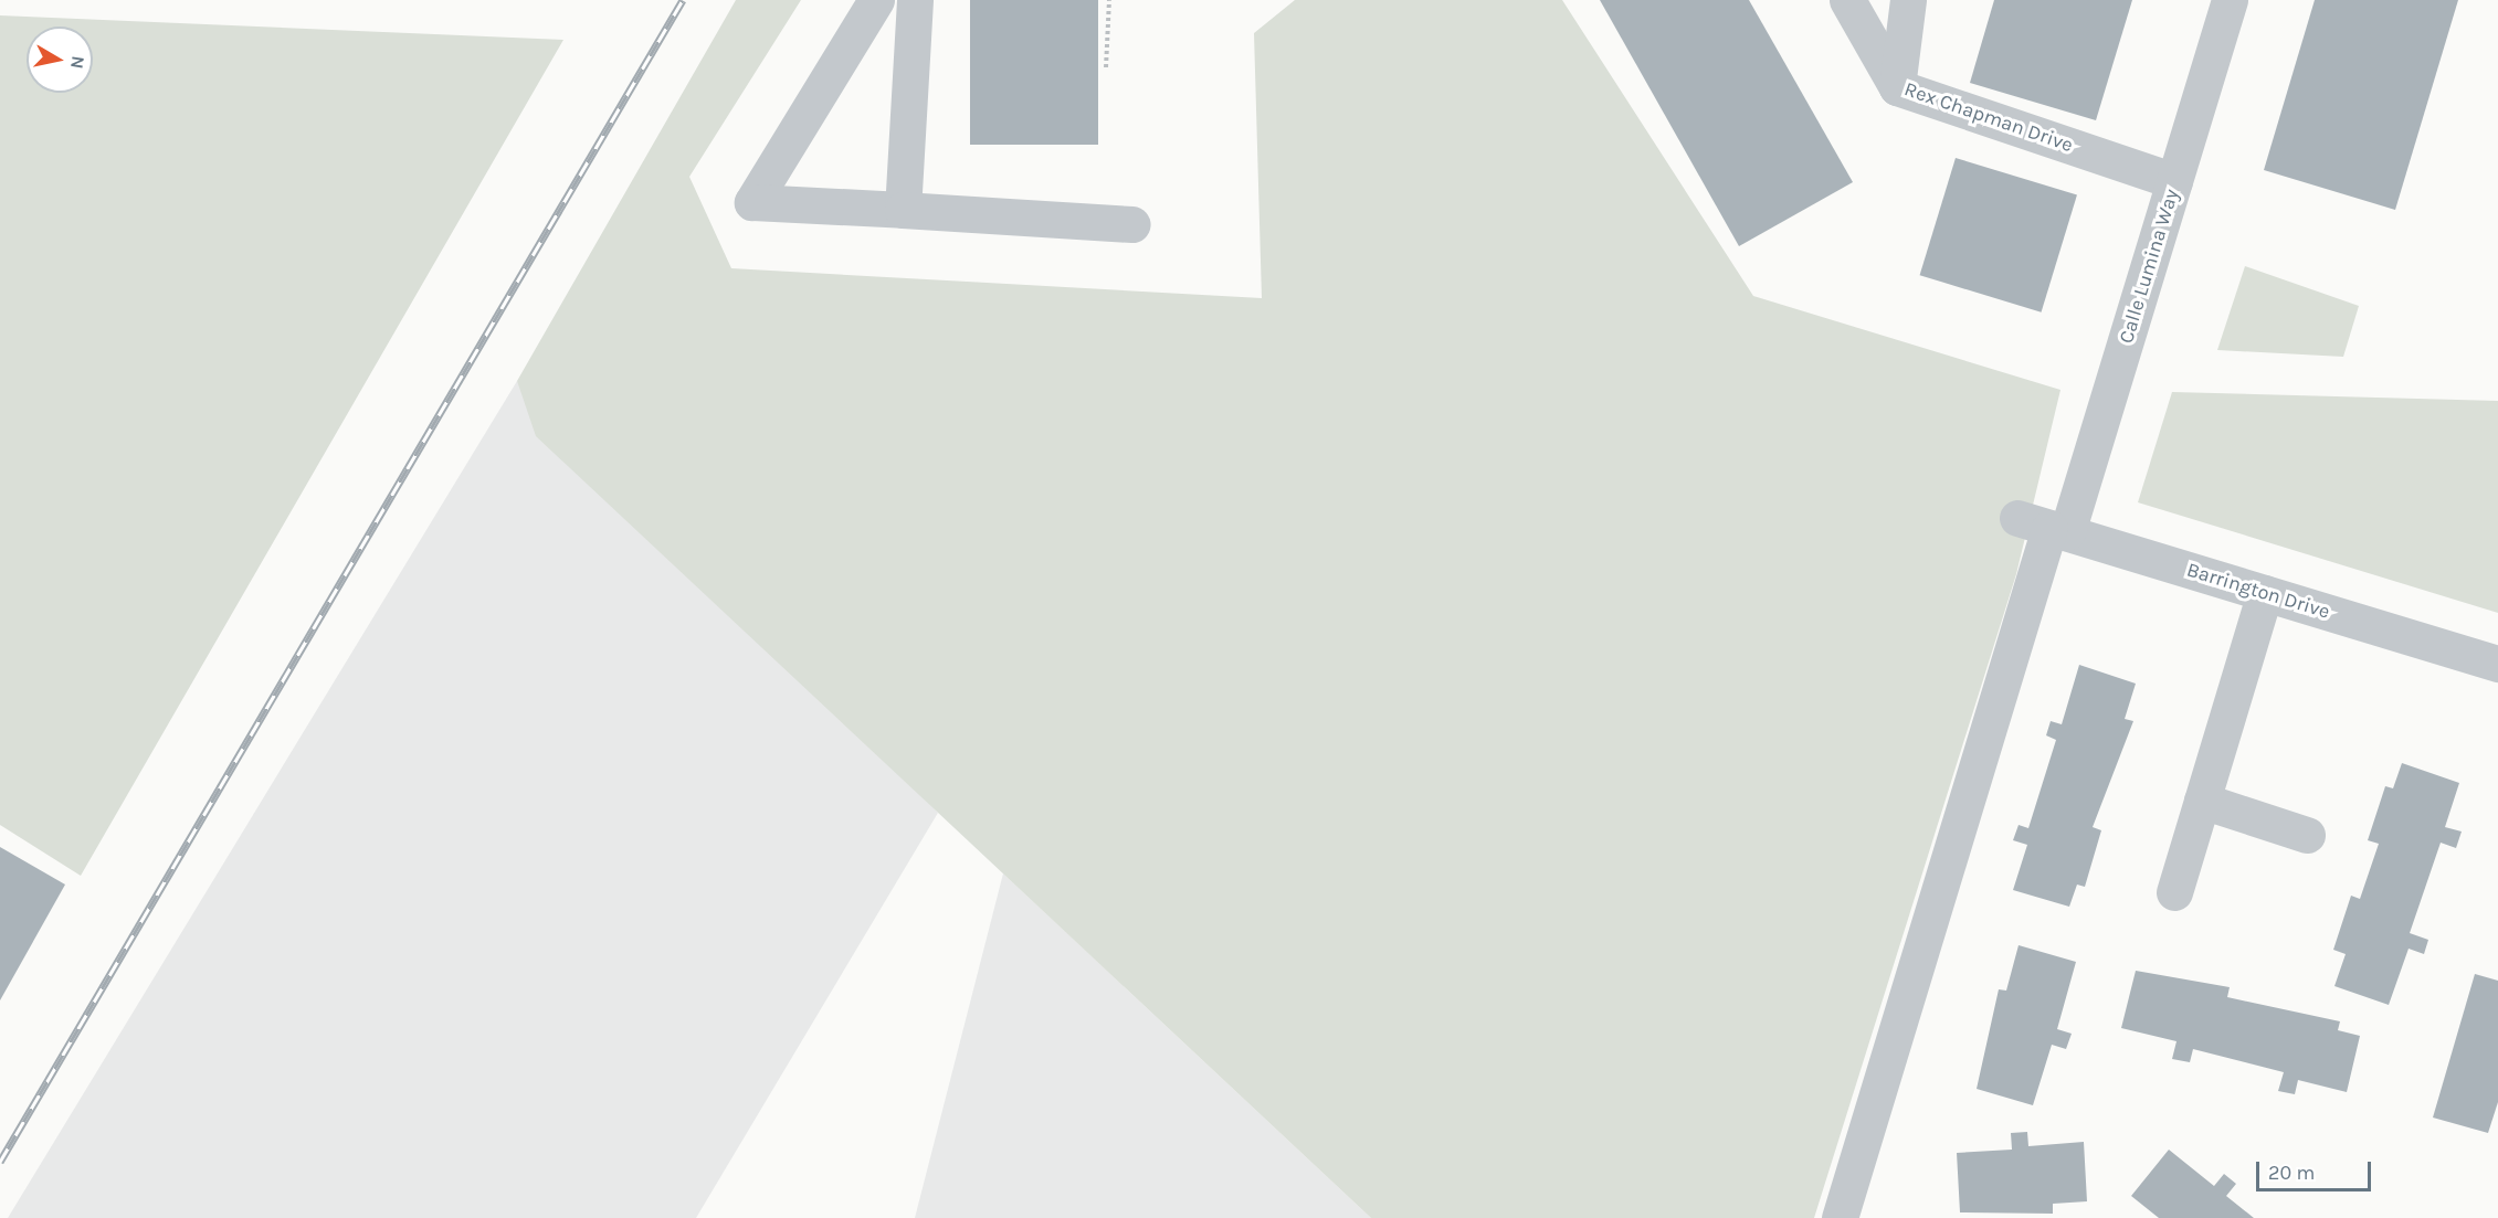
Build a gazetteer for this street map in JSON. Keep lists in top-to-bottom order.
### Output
{
  "streets": {
    "street": ["Rex Chapman Drive", "Calle Lumina Way", "Barrington Drive"]
  },
  "crossings": [
    ["Rex Chapman Drive", "Calle Lumina Way"],
    ["Calle Lumina Way", "Barrington Drive"]
  ],
  "scale_bar": "20 m",
  "north": "right"
}
